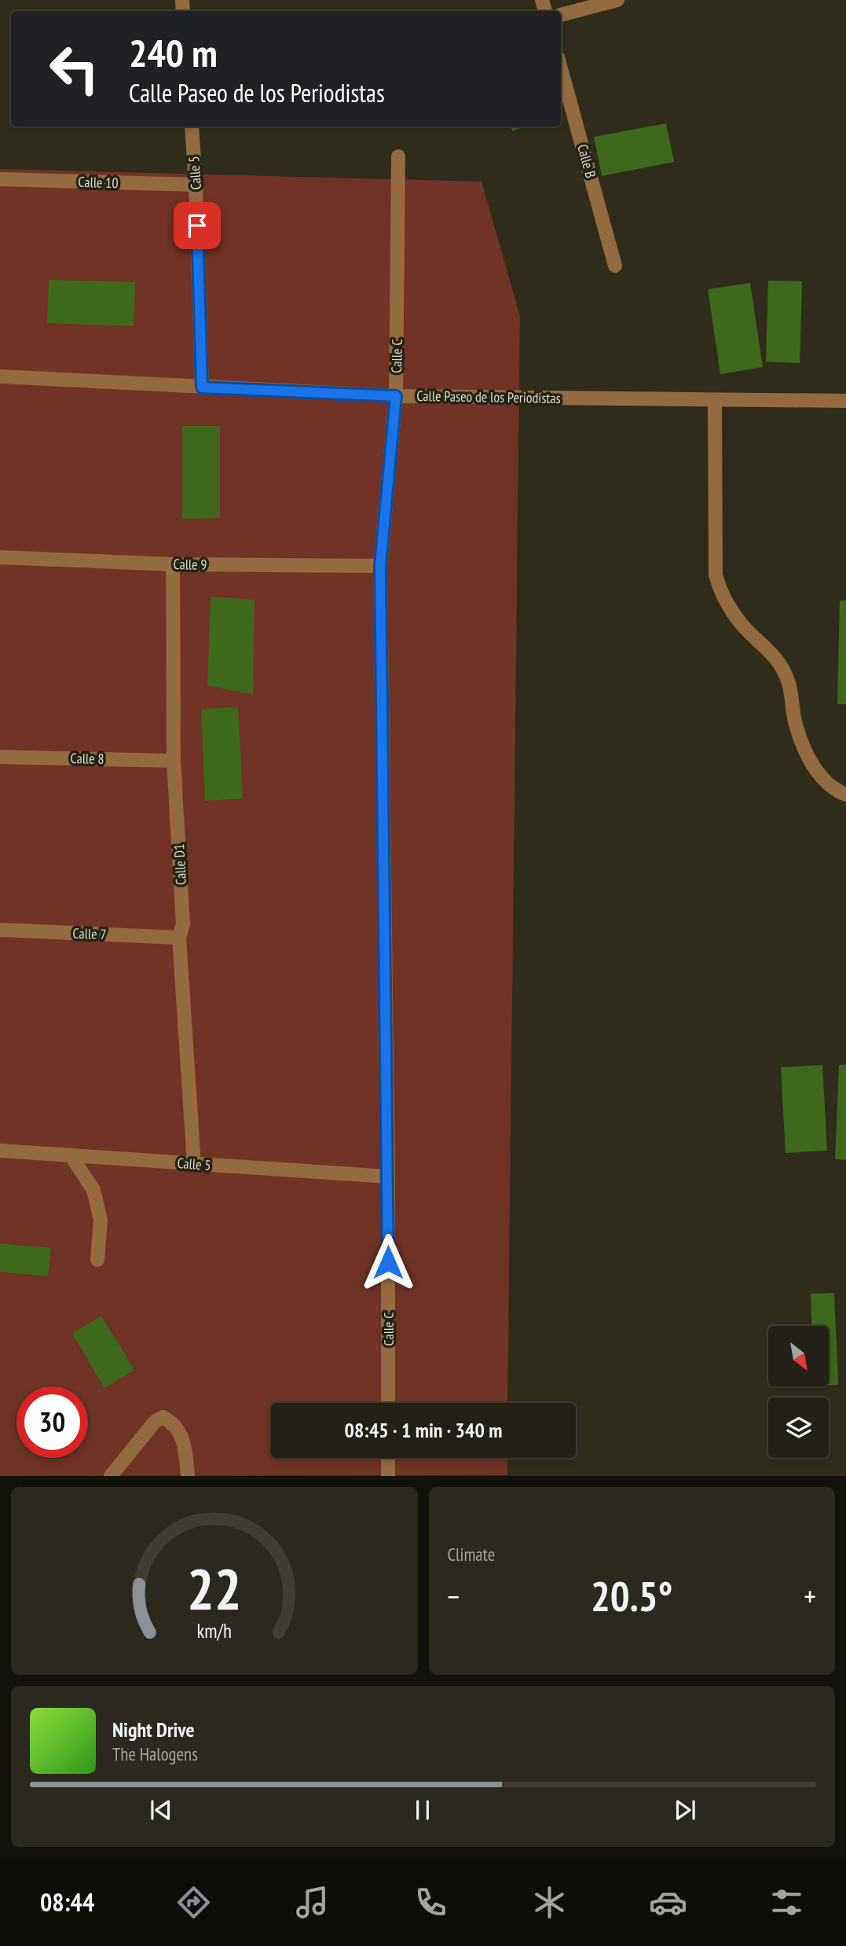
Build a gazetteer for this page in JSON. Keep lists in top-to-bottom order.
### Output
{
  "streets": {
    "street": [
      "Calle B",
      "Calle 5",
      "Calle 10",
      "Calle C",
      "Calle Paseo de los Periodistas",
      "Calle 9",
      "Calle 8",
      "Calle D1",
      "Calle 7"
    ]
  },
  "crossings": [
    ["Calle 5", "Calle 10"],
    ["Calle 5", "Calle C"],
    ["Calle 5", "Calle Paseo de los Periodistas"],
    ["Calle 5", "Calle D1"],
    ["Calle C", "Calle Paseo de los Periodistas"],
    ["Calle C", "Calle 9"],
    ["Calle 9", "Calle D1"],
    ["Calle 8", "Calle D1"],
    ["Calle D1", "Calle 7"]
  ],
  "north": "bottom right",
  "page": {
    "turn": ["240 m", "Calle Paseo de los Periodistas"],
    "limit": "30",
    "trip": "08:45 · 1 min · 340 m",
    "tile": "Climate",
    "heat": ["−", "20.5°", "+"],
    "song": ["Night Drive", "The Halogens"],
    "tabs": "08:44",
    "gauge": ["22", "km/h"]
  }
}
